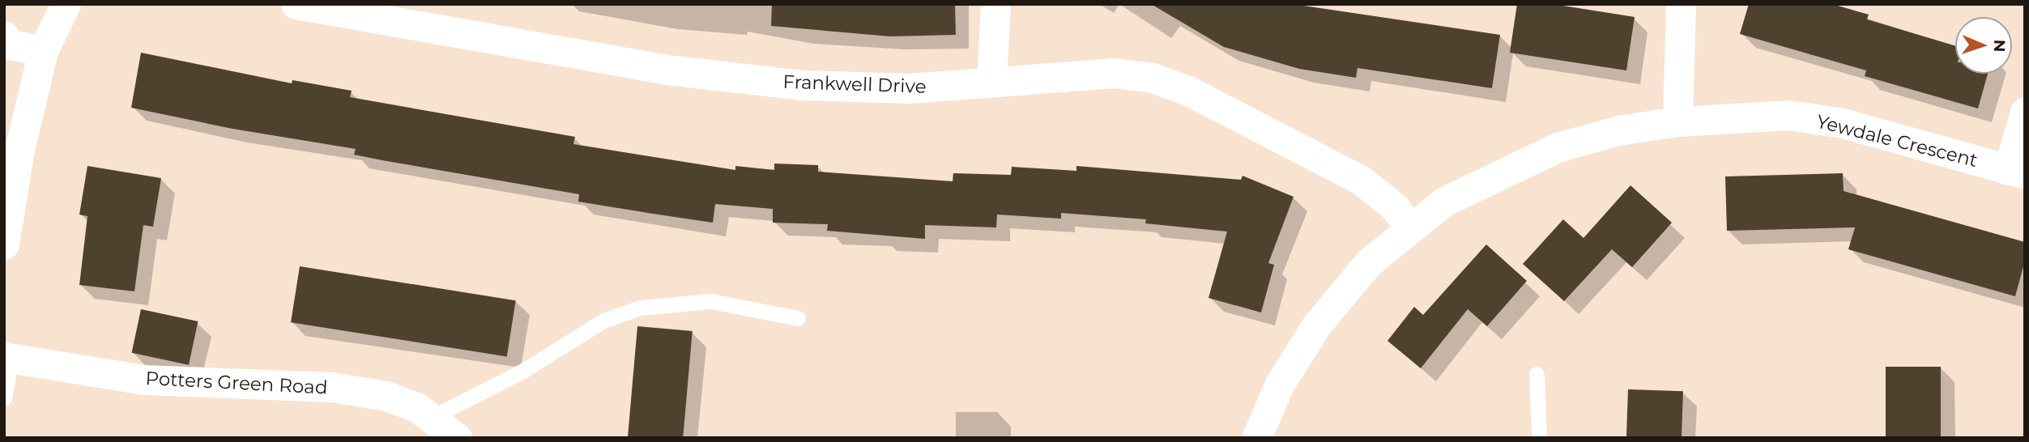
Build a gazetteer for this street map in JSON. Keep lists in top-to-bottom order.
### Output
{
  "streets": {
    "street": ["Frankwell Drive", "Yewdale Crescent", "Potters Green Road"]
  },
  "crossings": [
    ["Frankwell Drive", "Yewdale Crescent"]
  ],
  "north": "right"
}
